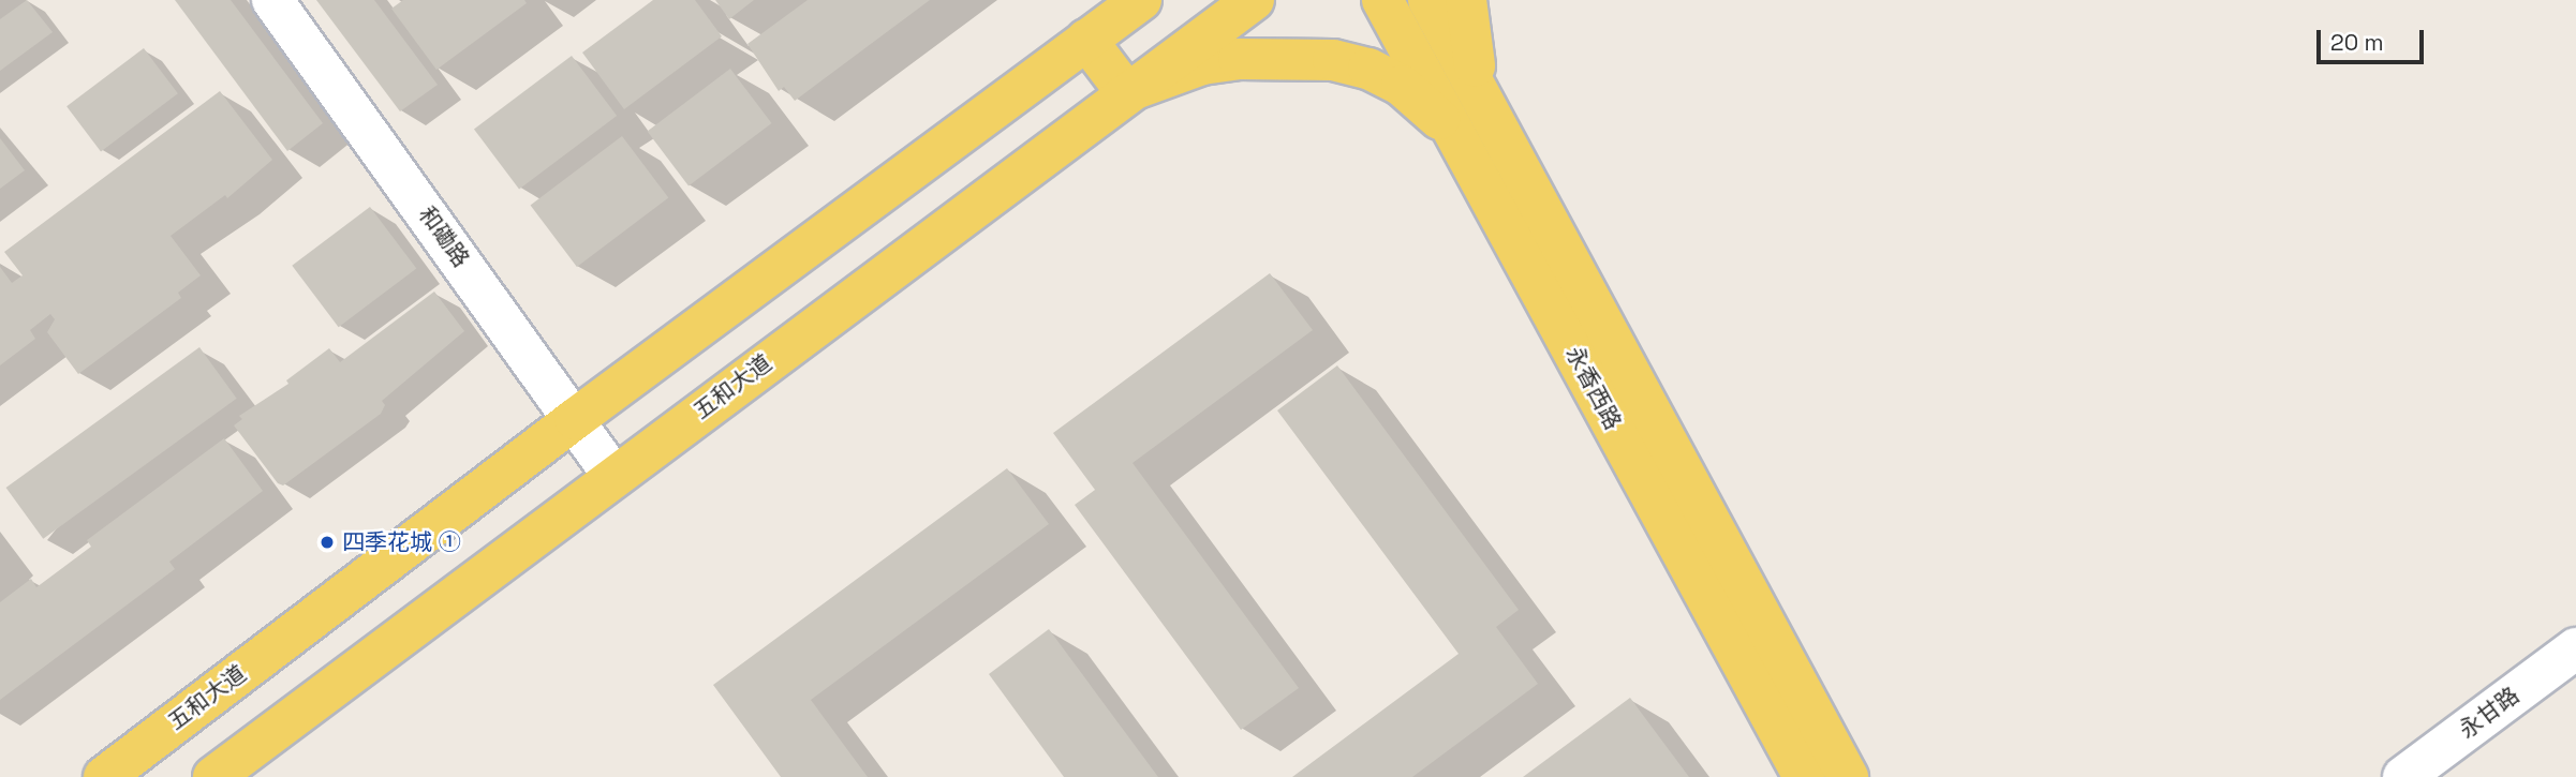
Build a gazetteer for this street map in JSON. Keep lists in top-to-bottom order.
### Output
{
  "streets": {
    "main road": ["五和大道", "永香西路"],
    "street": ["和磡路", "永甘路"]
  },
  "crossings": [
    ["和磡路", "五和大道"]
  ],
  "places": ["四季花城 ①"],
  "scale_bar": "20 m"
}
